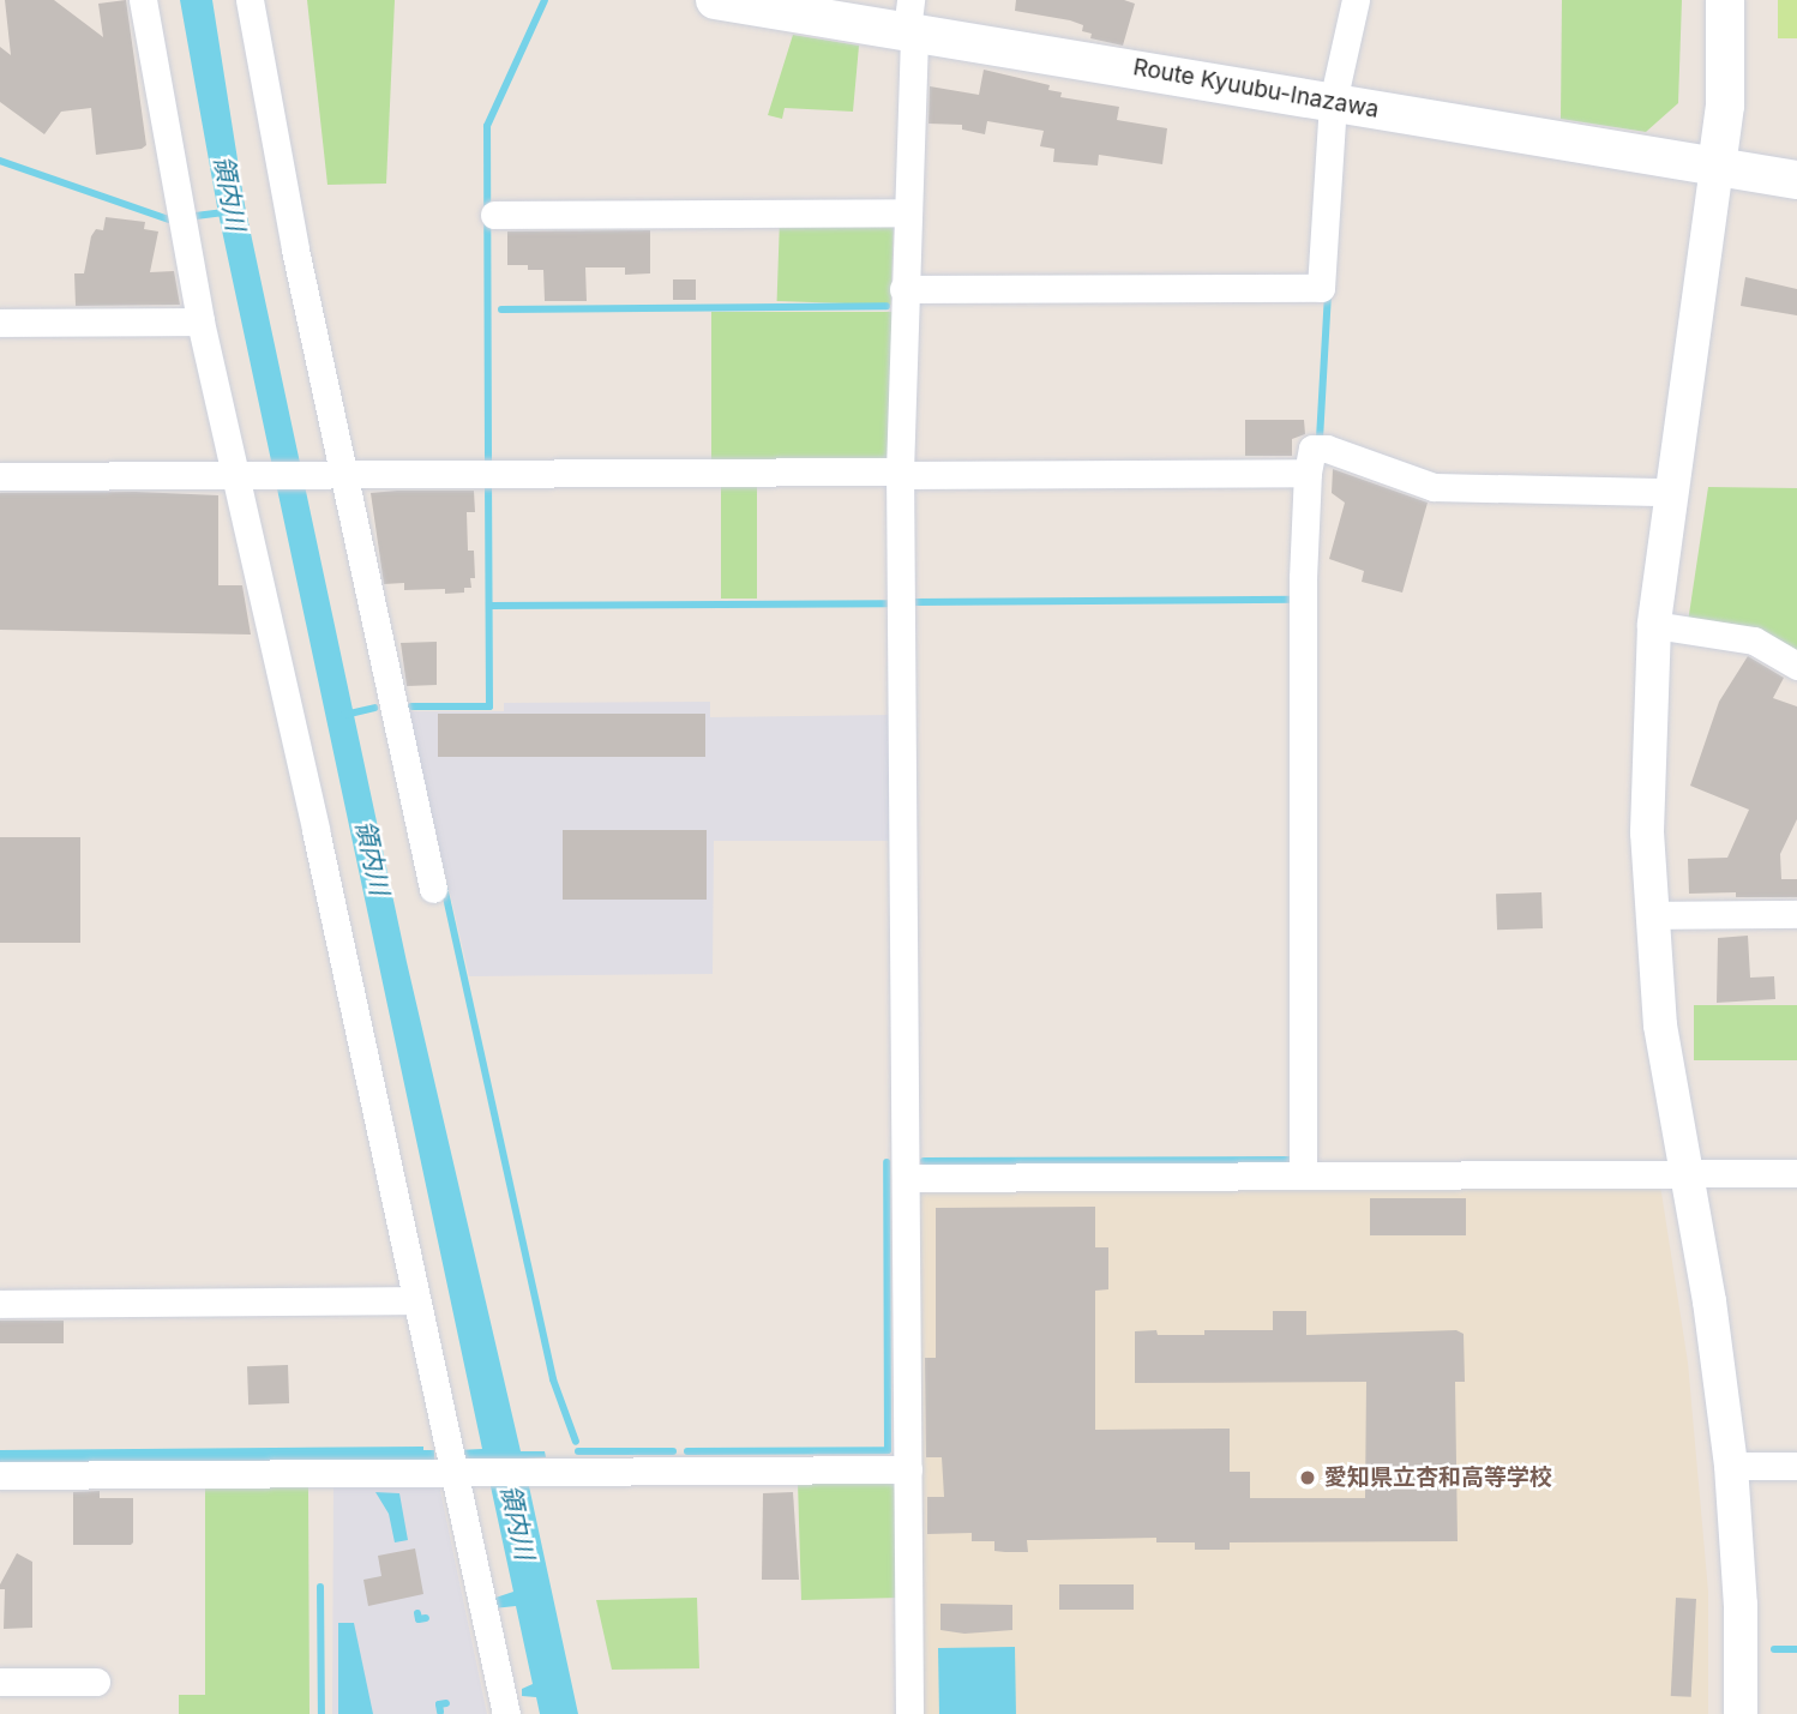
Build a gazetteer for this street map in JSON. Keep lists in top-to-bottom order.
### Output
{
  "streets": {
    "main road": ["Route Kyuubu-Inazawa"]
  },
  "water": ["領内川"],
  "places": ["愛知県立杏和高等学校"]
}
